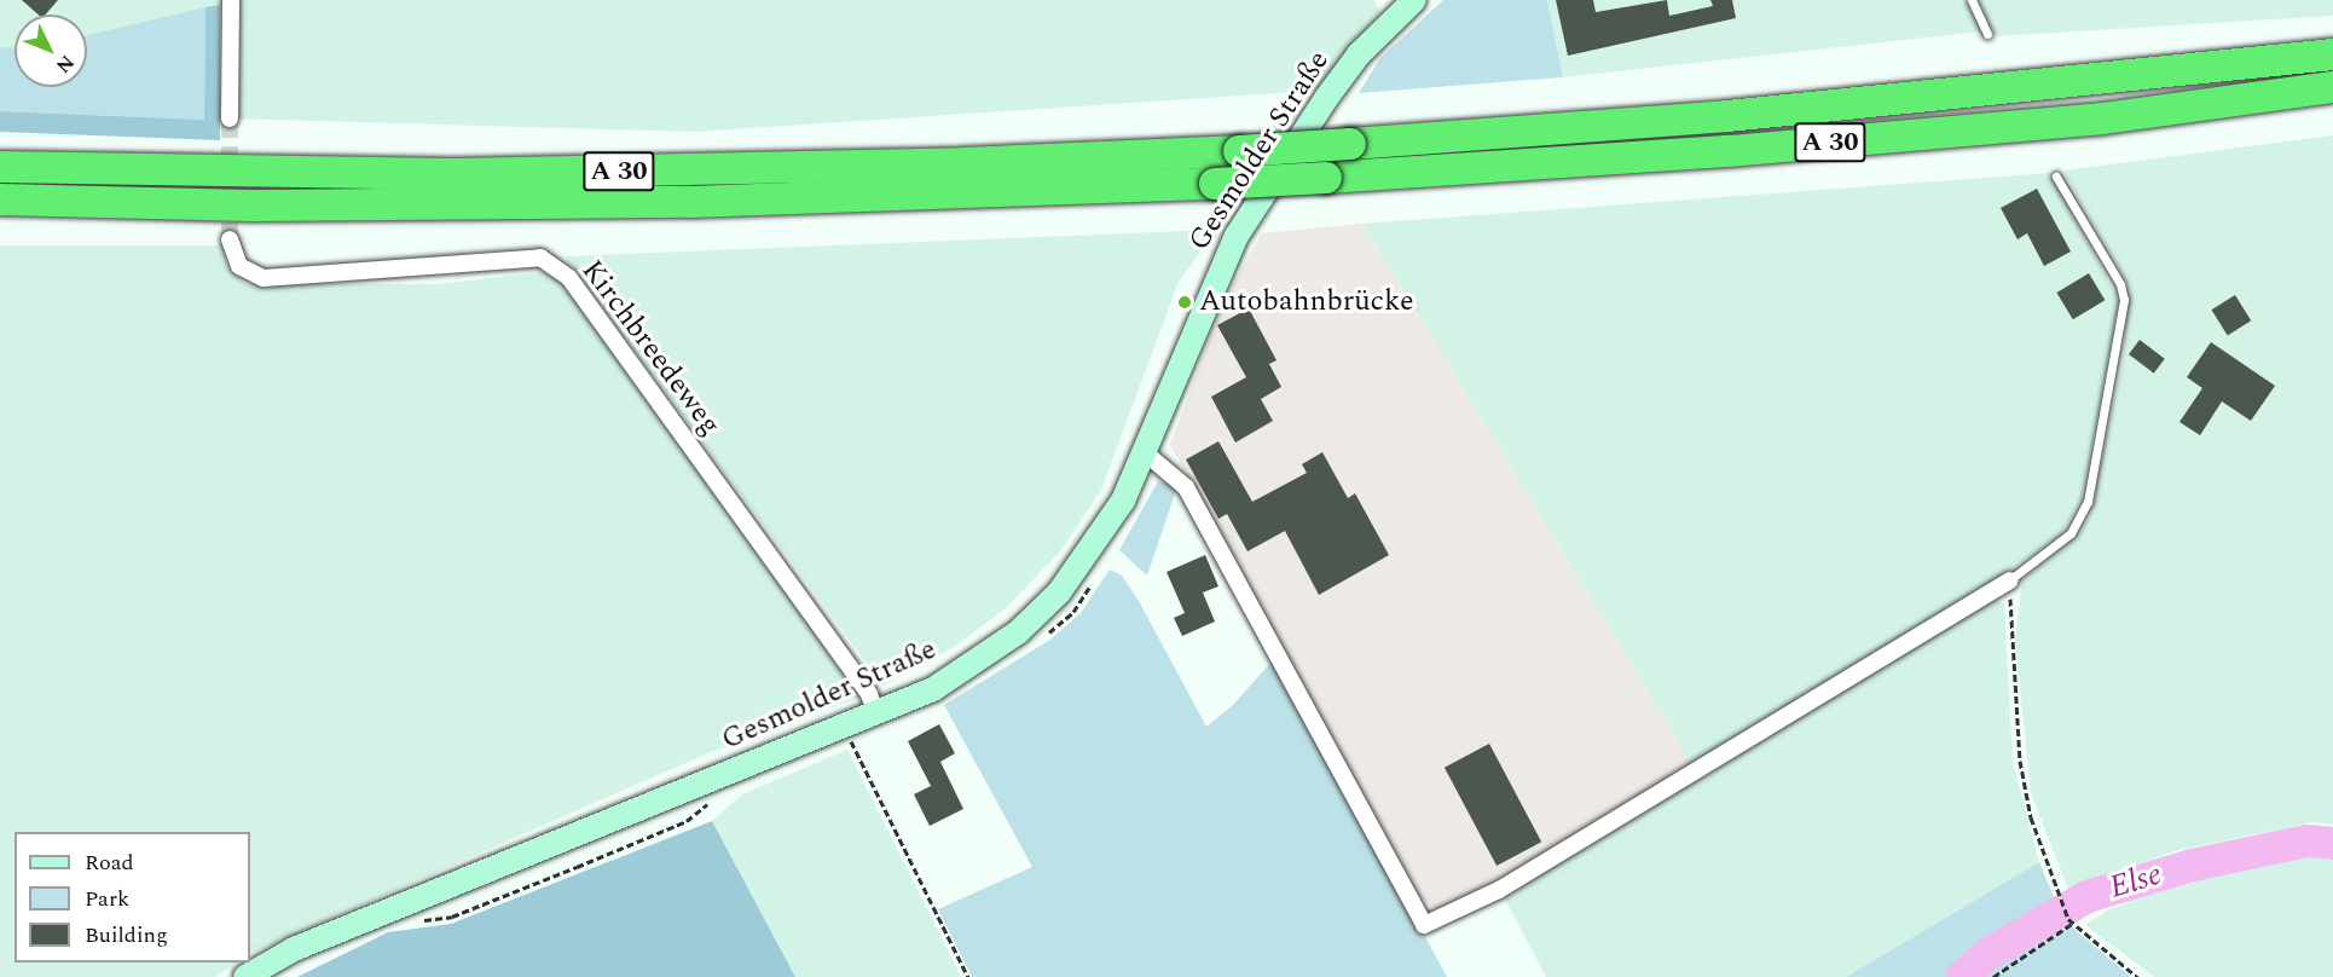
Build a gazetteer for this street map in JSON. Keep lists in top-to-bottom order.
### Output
{
  "streets": {
    "highway": ["A 30"],
    "street": ["Gesmolder Straße", "Kirchbreedeweg"]
  },
  "crossings": [
    ["Gesmolder Straße", "Kirchbreedeweg"]
  ],
  "water": ["Else"],
  "places": ["Autobahnbrücke"],
  "legend": ["Road", "Park", "Building"],
  "north": "bottom right"
}
